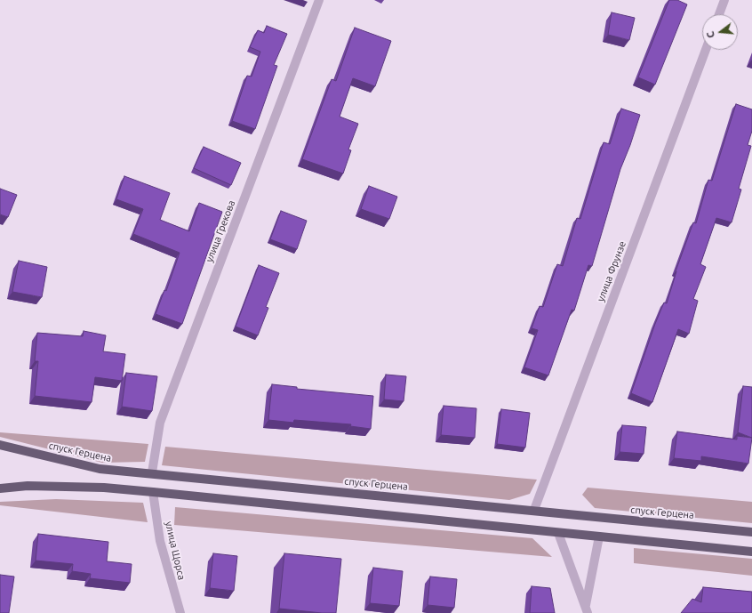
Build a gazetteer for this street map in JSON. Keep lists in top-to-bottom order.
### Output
{
  "streets": {
    "main road": ["спуск Герцена"],
    "street": ["улица Грекова", "улица Фрунзе", "улица Щорса"]
  },
  "crossings": [
    ["улица Грекова", "спуск Герцена"],
    ["улица Фрунзе", "спуск Герцена"]
  ],
  "north": "left"
}
